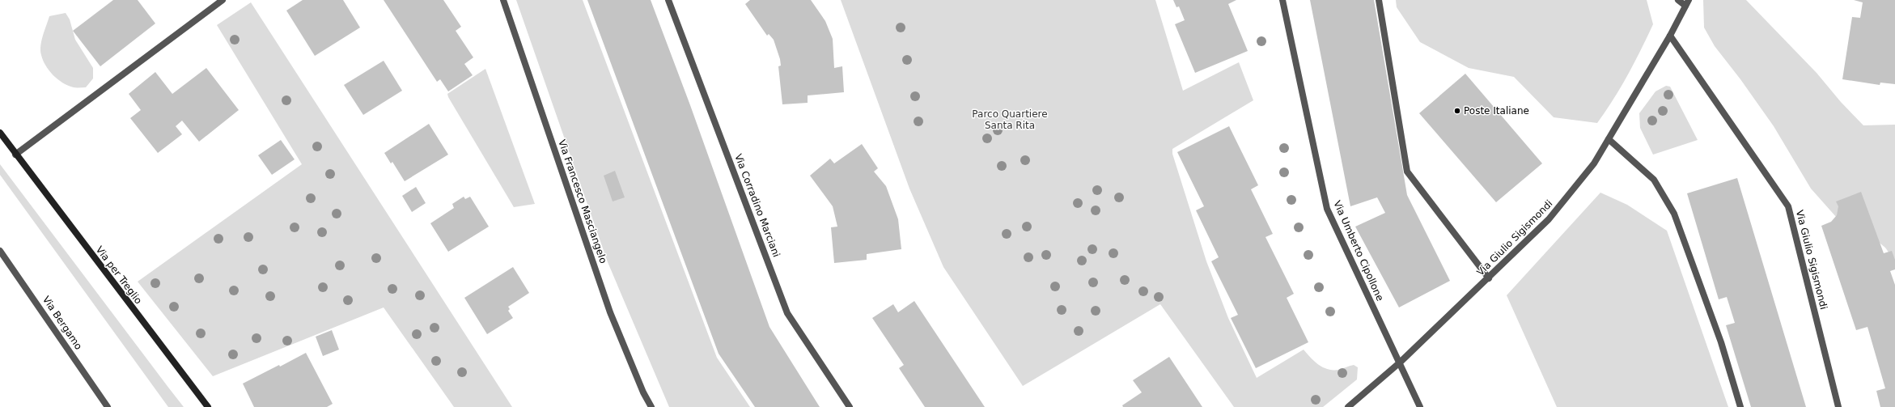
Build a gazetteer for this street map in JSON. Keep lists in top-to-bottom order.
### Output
{
  "streets": {
    "main road": ["Via per Treglio"],
    "street": [
      "Via Francesco Masciangelo",
      "Via Corradino Marciani",
      "Via Giulio Sigismondi",
      "Via Umberto Cipollone",
      "Via Bergamo"
    ]
  },
  "crossings": [
    ["Via Giulio Sigismondi", "Via Umberto Cipollone"]
  ],
  "parks": ["Parco Quartiere Santa Rita"],
  "places": ["Poste Italiane"]
}
